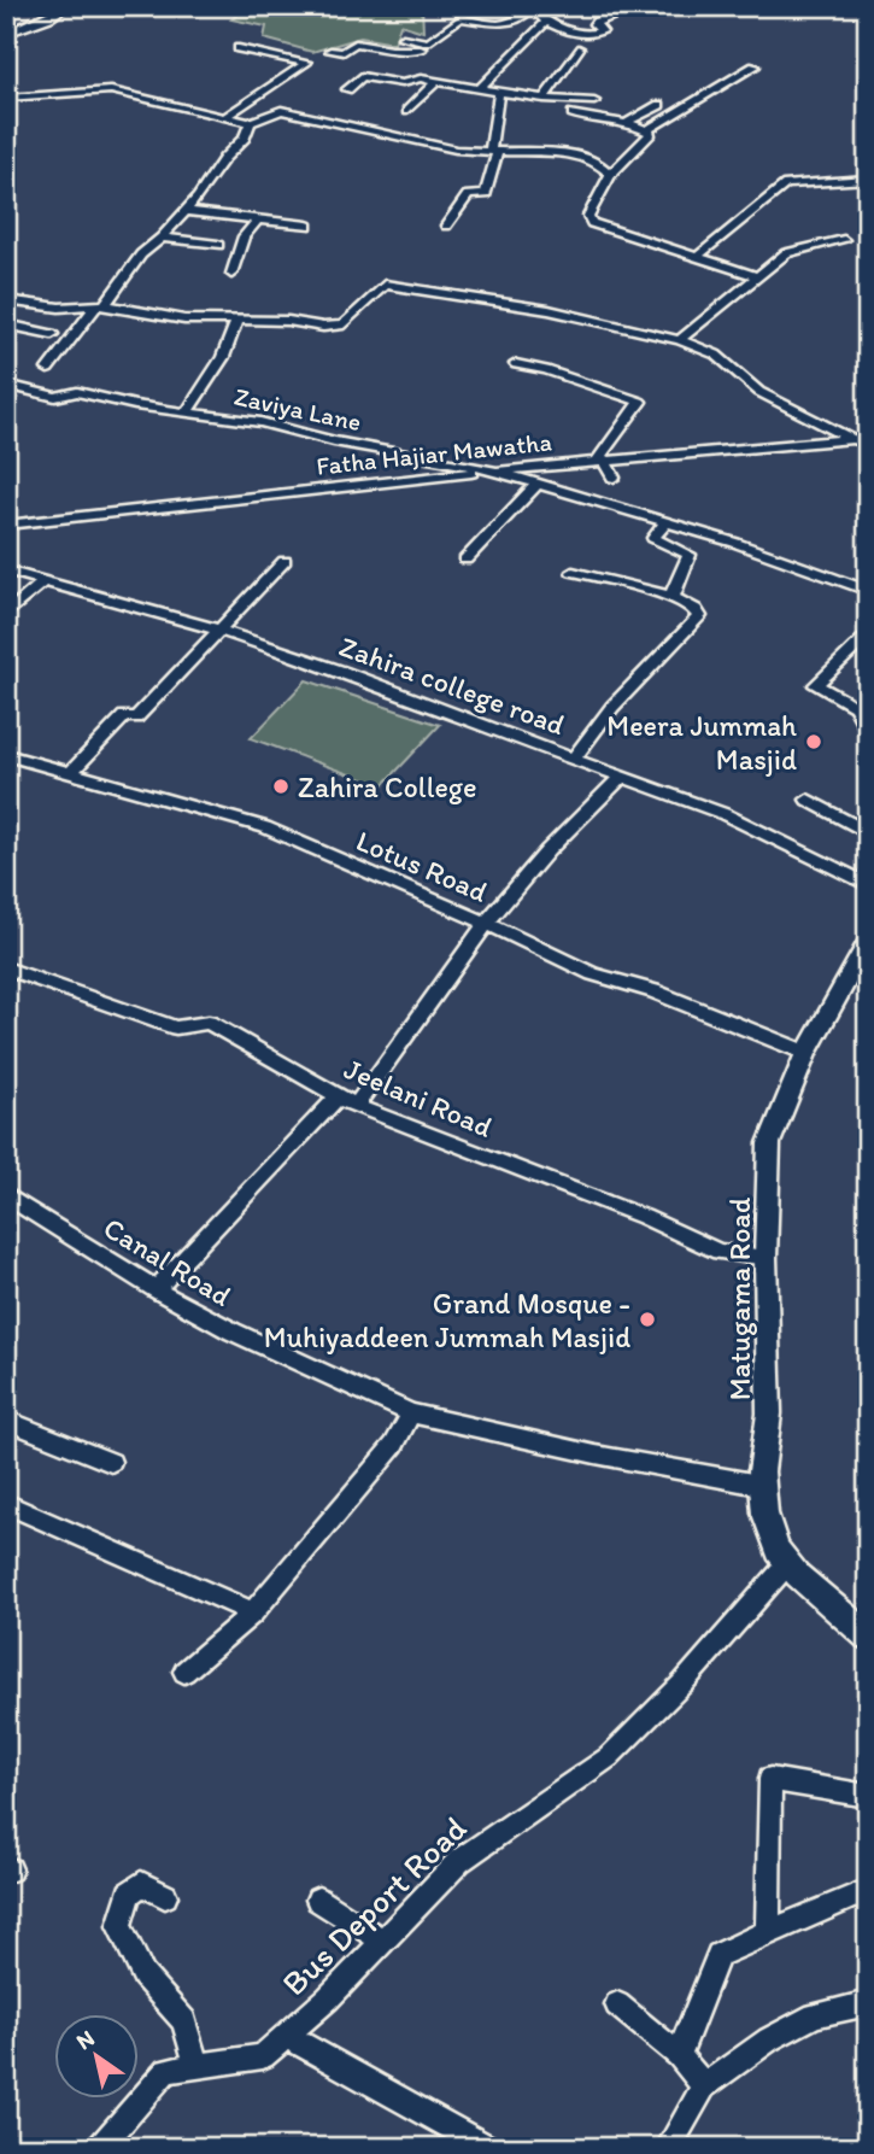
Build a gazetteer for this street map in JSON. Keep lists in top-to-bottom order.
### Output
{
  "streets": {
    "main road": ["Matugama Road"],
    "street": [
      "Zaviya Lane",
      "Fatha Hajiar Mawatha",
      "Zahira college road",
      "Lotus Road",
      "Jeelani Road",
      "Canal Road",
      "Bus Deport Road"
    ]
  },
  "crossings": [
    ["Zaviya Lane", "Fatha Hajiar Mawatha"],
    ["Lotus Road", "Matugama Road"],
    ["Jeelani Road", "Matugama Road"],
    ["Canal Road", "Matugama Road"],
    ["Matugama Road", "Bus Deport Road"]
  ],
  "places": ["Meera Jummah Masjid", "Zahira College", "Grand Mosque - Muhiyaddeen Jummah Masjid"],
  "north": "top left"
}
